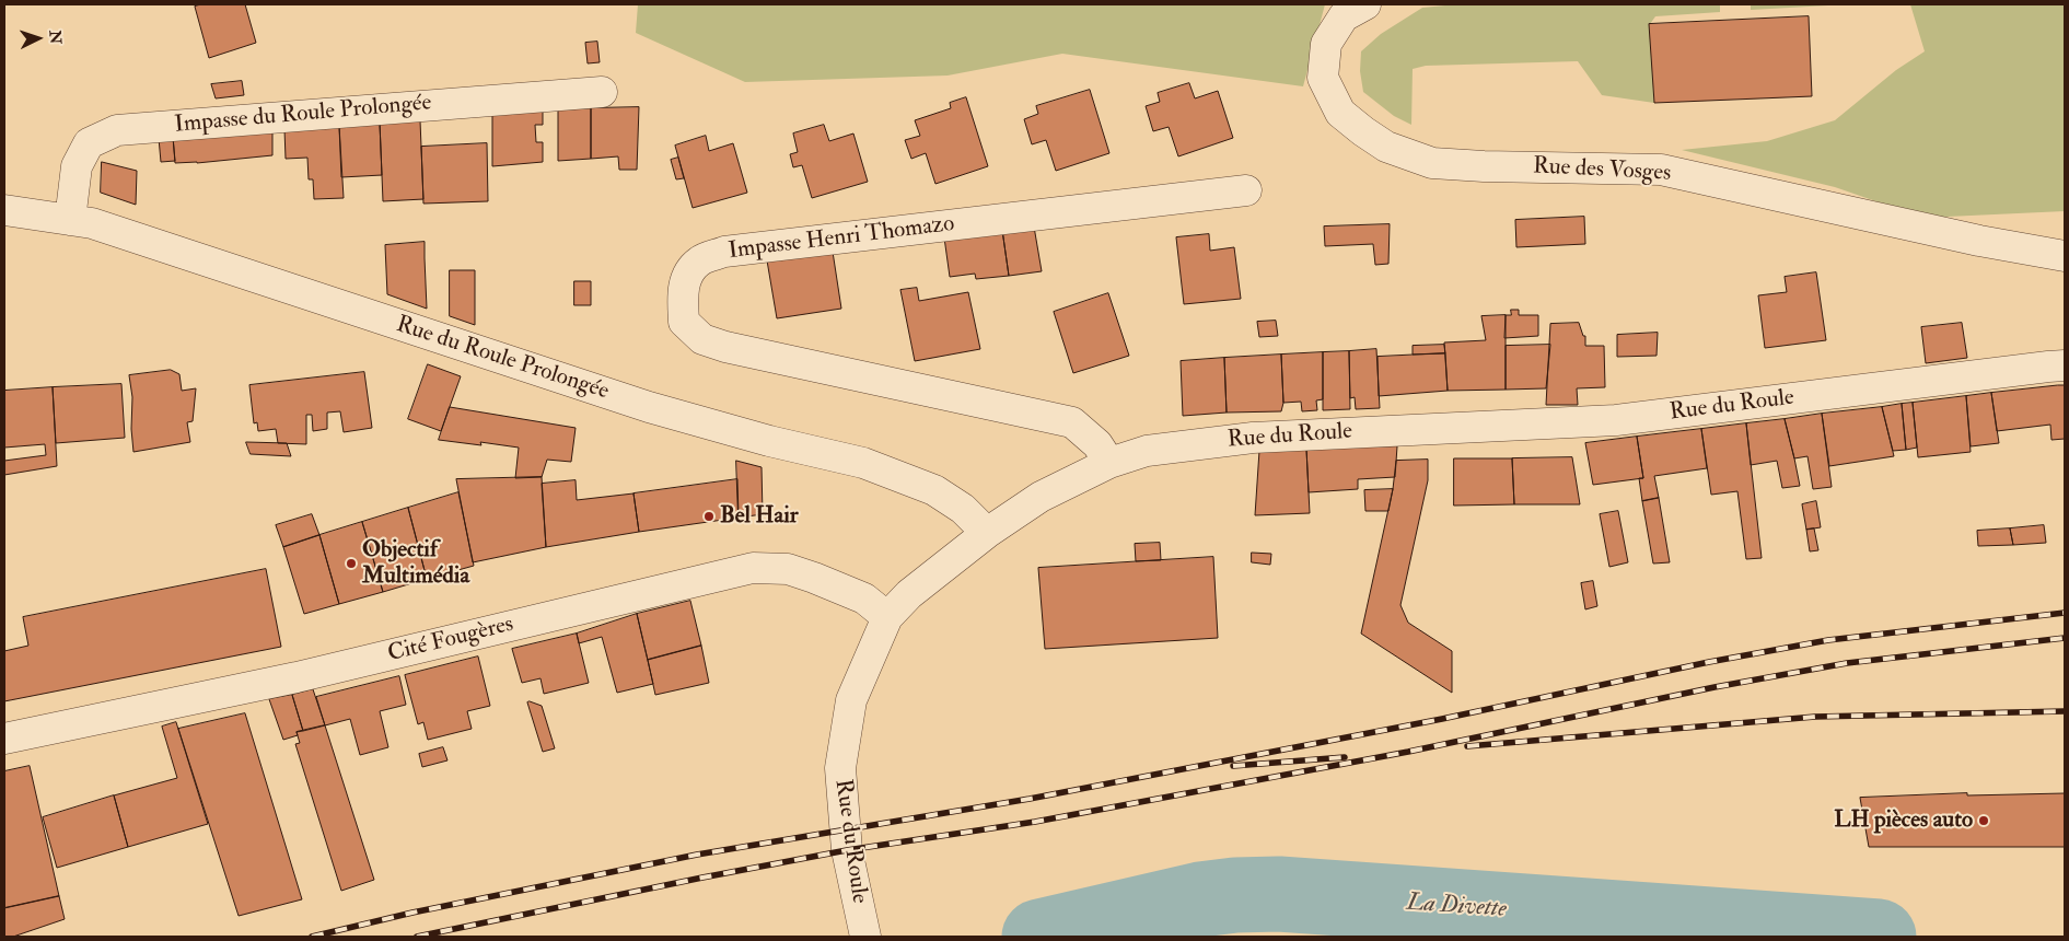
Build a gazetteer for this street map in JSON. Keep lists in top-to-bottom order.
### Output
{
  "streets": {
    "street": [
      "Impasse du Roule Prolongée",
      "Rue des Vosges",
      "Impasse Henri Thomazo",
      "Rue du Roule Prolongée",
      "Rue du Roule",
      "Cité Fougères"
    ]
  },
  "crossings": [
    ["Impasse du Roule Prolongée", "Rue du Roule Prolongée"],
    ["Impasse Henri Thomazo", "Rue du Roule"],
    ["Rue du Roule Prolongée", "Rue du Roule"],
    ["Rue du Roule", "Cité Fougères"]
  ],
  "water": ["La Divette"],
  "places": ["Bel Hair", "Objectif Multimédia", "LH pièces auto"],
  "north": "right"
}
